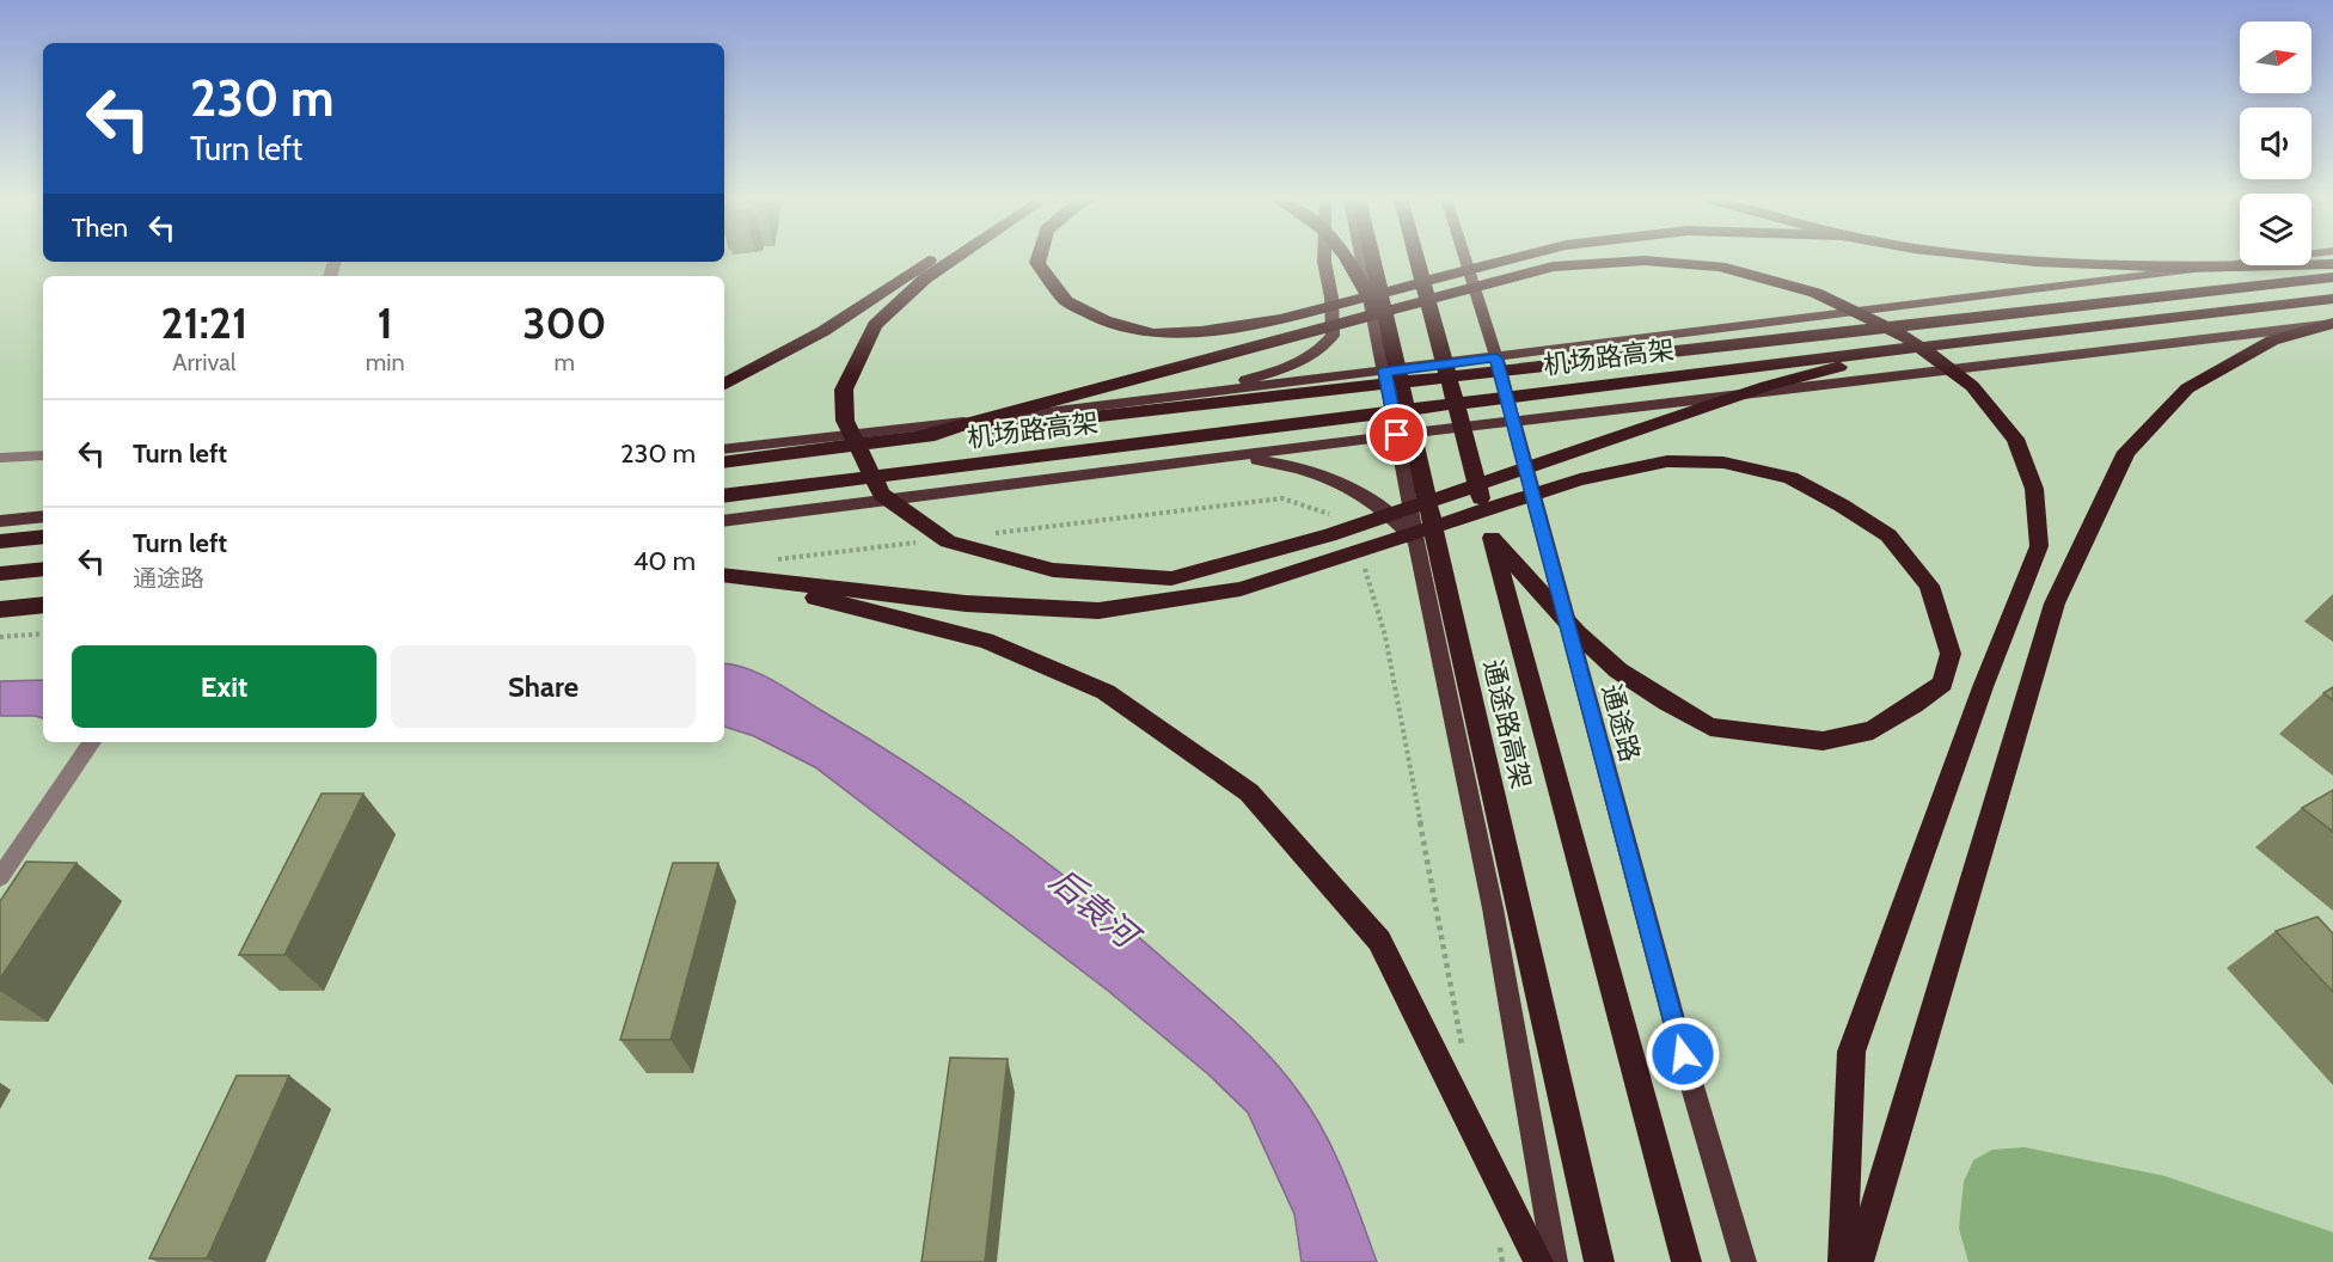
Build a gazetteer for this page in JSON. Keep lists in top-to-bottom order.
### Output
{
  "streets": {
    "highway": ["机场路高架", "通途路高架"],
    "main road": ["通途路"]
  },
  "water": ["后袁河"],
  "north": "right",
  "page": {
    "turn": ["230 m", "Turn left"],
    "then": "Then",
    "eta": [
      "21:21",
      "Arrival",
      "1",
      "min",
      "300",
      "m"
    ],
    "list": [
      {
        "name": "Turn left",
        "value": "230 m"
      },
      {
        "name": "Turn left",
        "note": "通途路",
        "value": "40 m"
      }
    ],
    "buttons": ["Exit", "Share"]
  }
}
